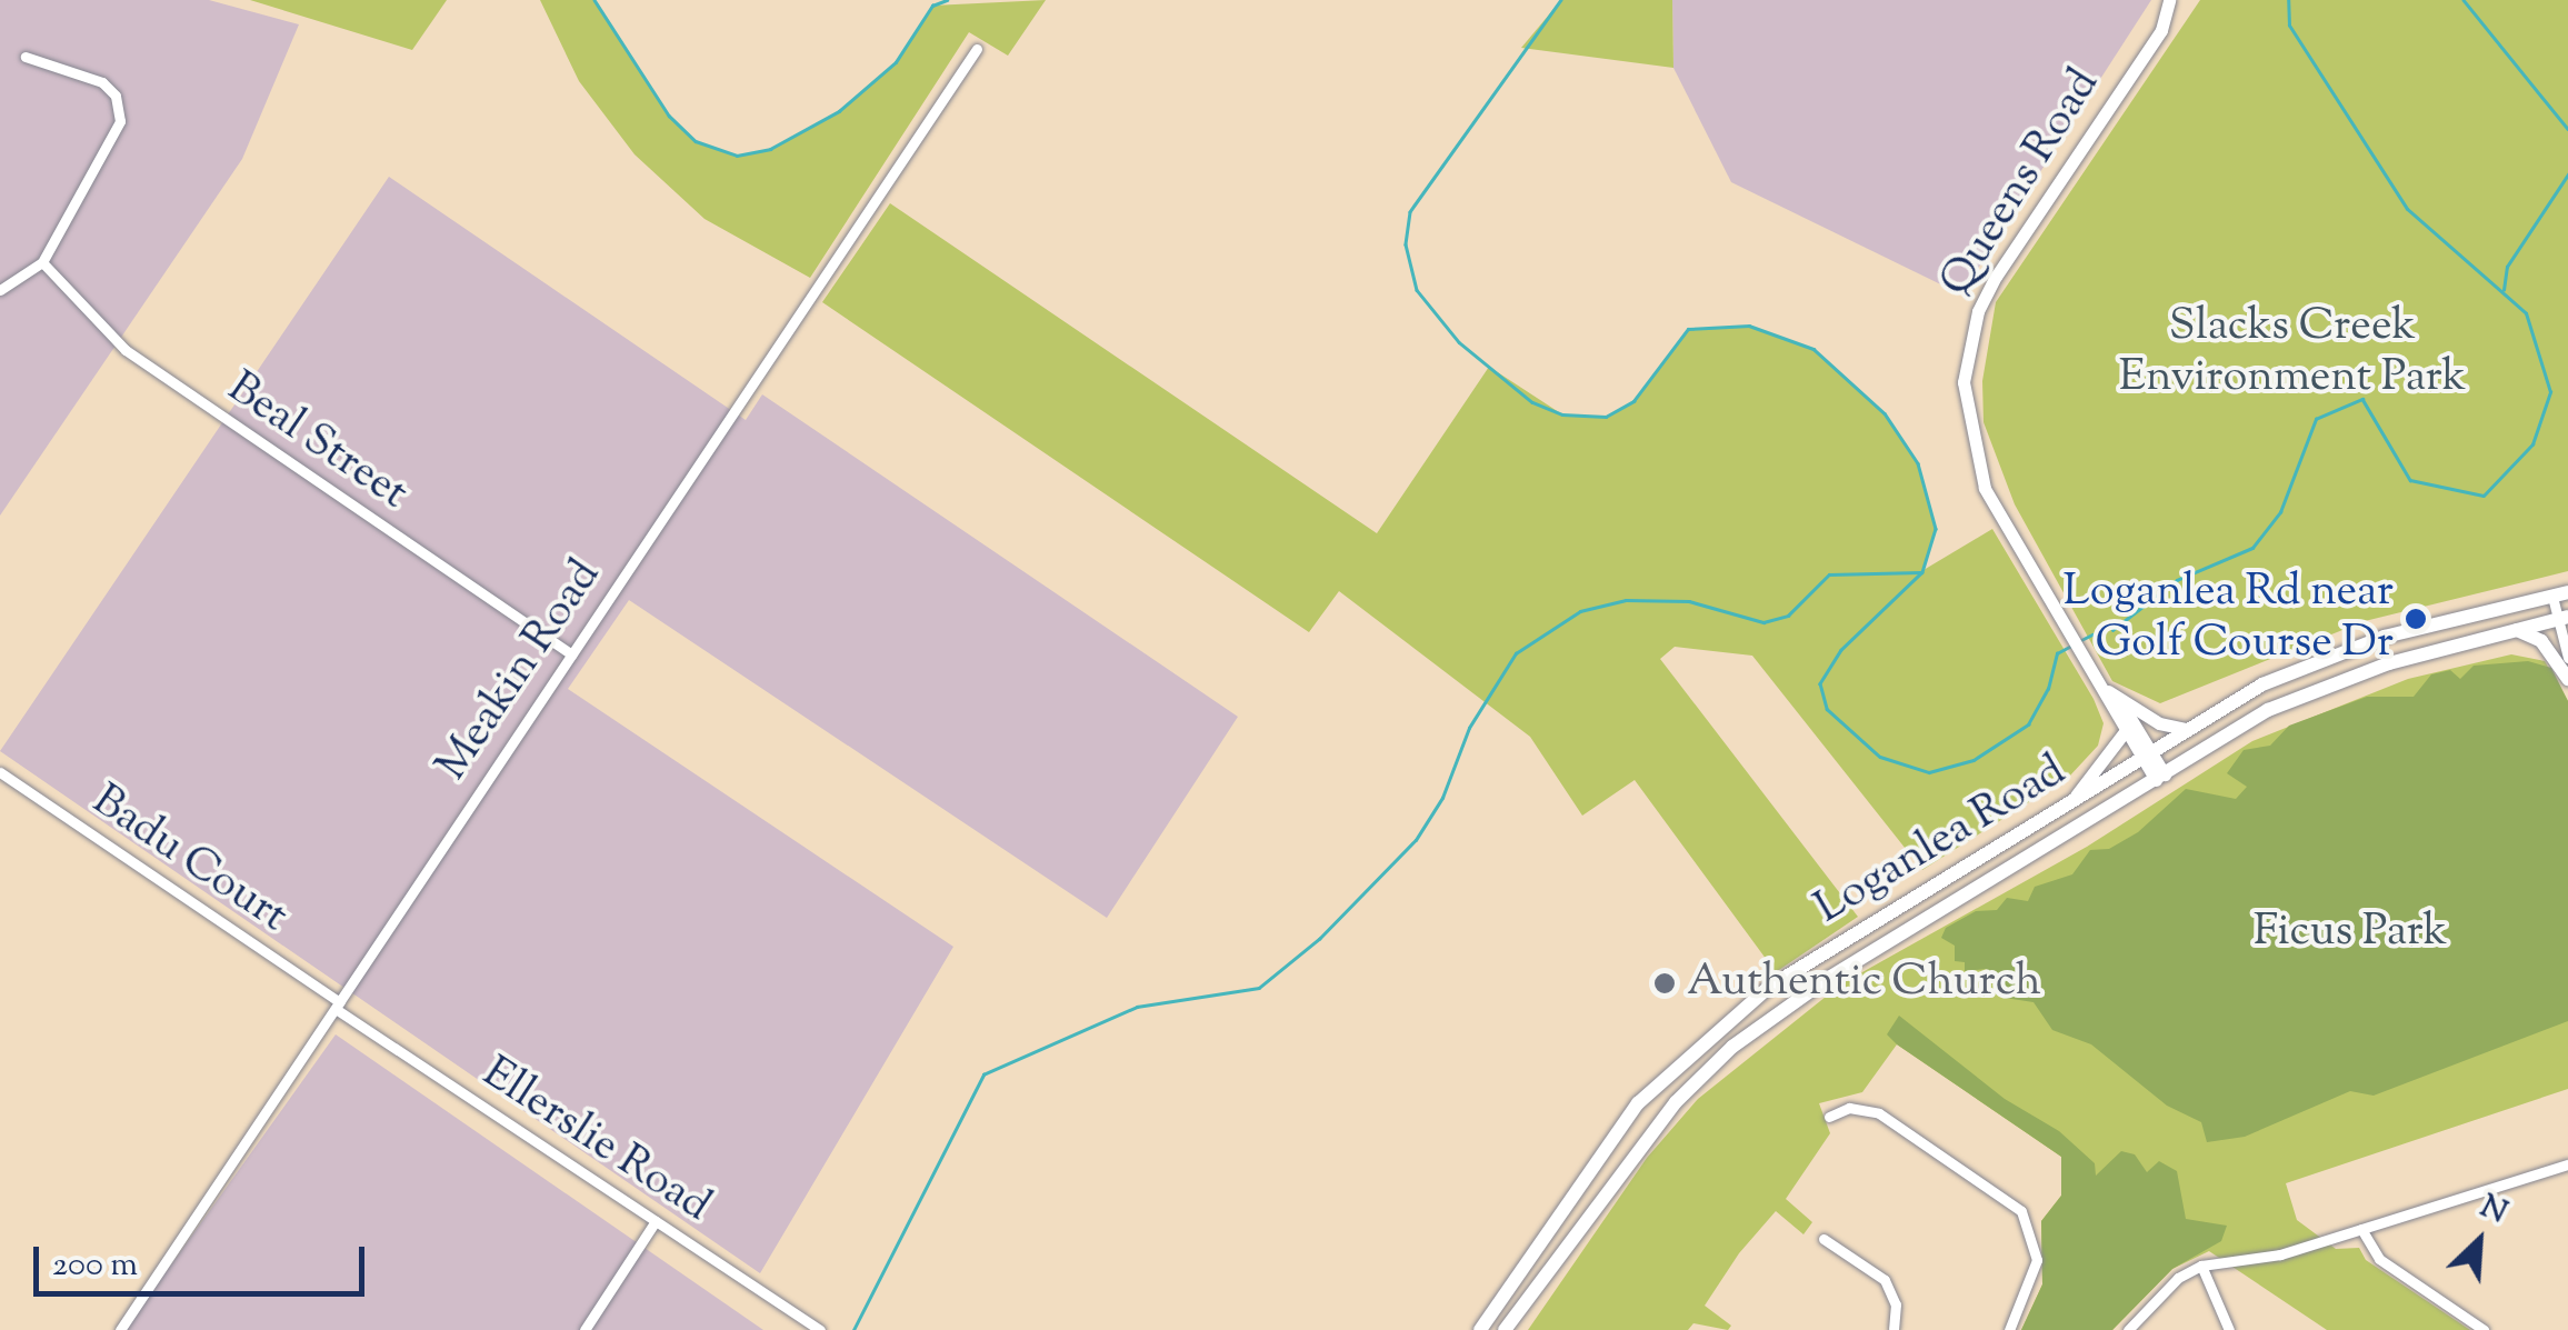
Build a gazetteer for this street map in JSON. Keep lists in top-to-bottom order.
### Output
{
  "streets": {
    "main road": ["Loganlea Road"],
    "street": [
      "Queens Road",
      "Beal Street",
      "Meakin Road",
      "Badu Court",
      "Ellerslie Road"
    ]
  },
  "crossings": [
    ["Queens Road", "Loganlea Road"],
    ["Beal Street", "Meakin Road"],
    ["Meakin Road", "Badu Court"],
    ["Meakin Road", "Ellerslie Road"],
    ["Badu Court", "Ellerslie Road"]
  ],
  "parks": ["Slacks Creek Environment Park", "Ficus Park"],
  "places": ["Loganlea Rd near Golf Course Dr", "Authentic Church"],
  "scale_bar": "200 m",
  "north": "top right"
}
